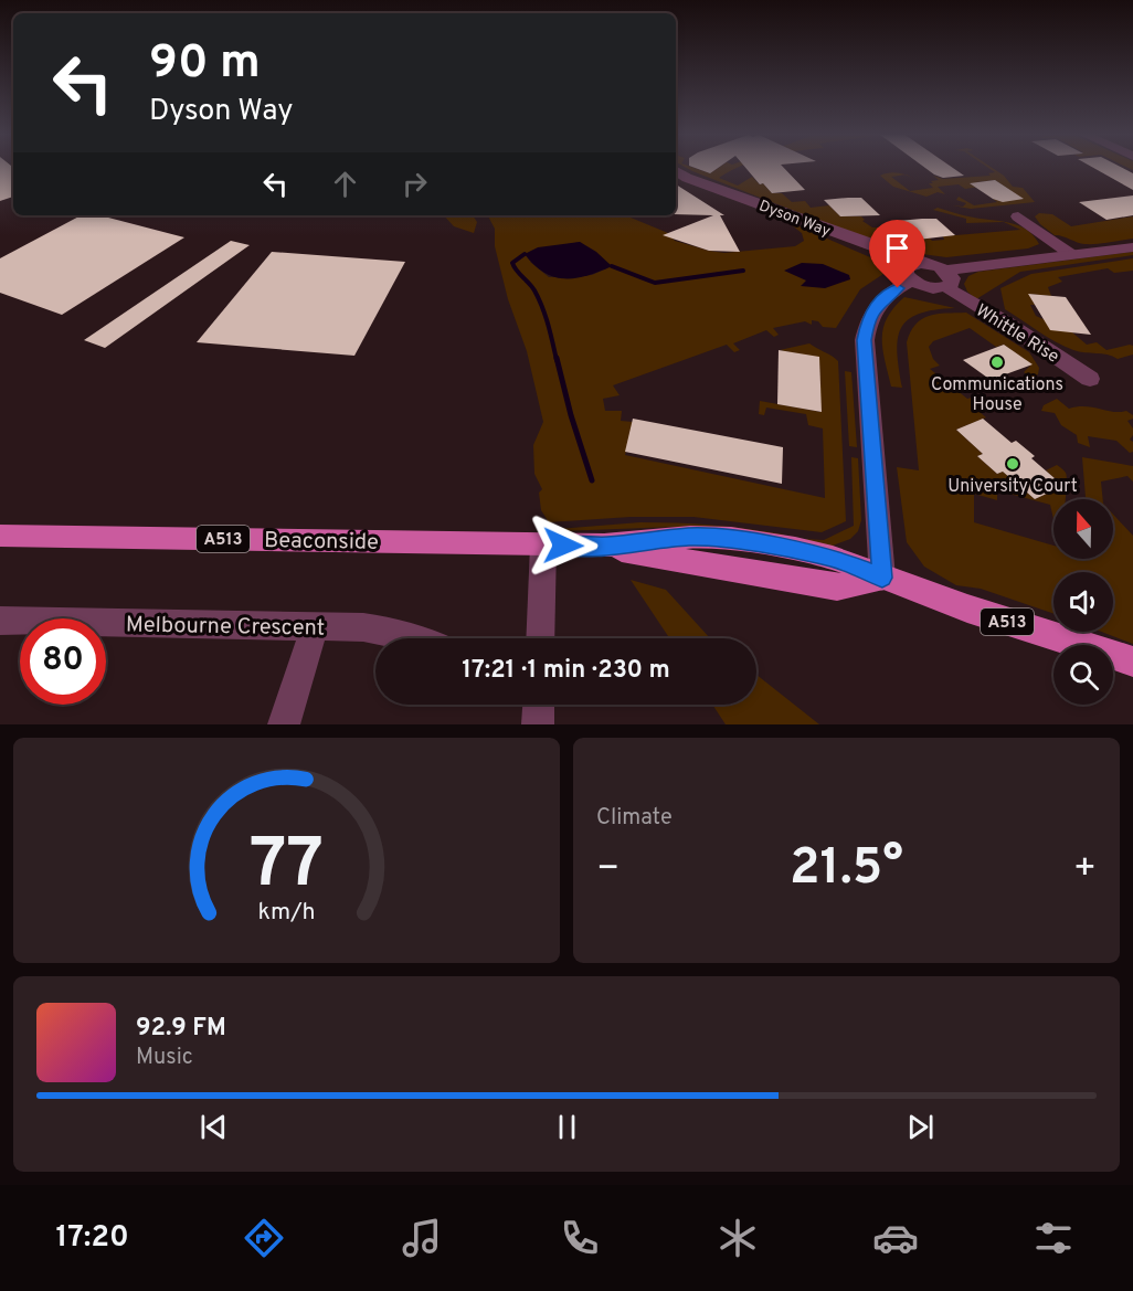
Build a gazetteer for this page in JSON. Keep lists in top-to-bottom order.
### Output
{
  "streets": {
    "highway": ["A513", "Beaconside"],
    "street": ["Dyson Way", "Whittle Rise", "Melbourne Crescent"]
  },
  "crossings": [
    ["Dyson Way", "Whittle Rise"],
    ["A513", "Beaconside"]
  ],
  "places": ["Communications House", "University Court"],
  "north": "top",
  "page": {
    "turn": ["90 m", "Dyson Way"],
    "limit": "80",
    "trip": "17:21 · 1 min · 230 m",
    "tile": "Climate",
    "heat": ["−", "21.5°", "+"],
    "song": ["92.9 FM", "Music"],
    "tabs": "17:20",
    "gauge": ["77", "km/h"]
  }
}
